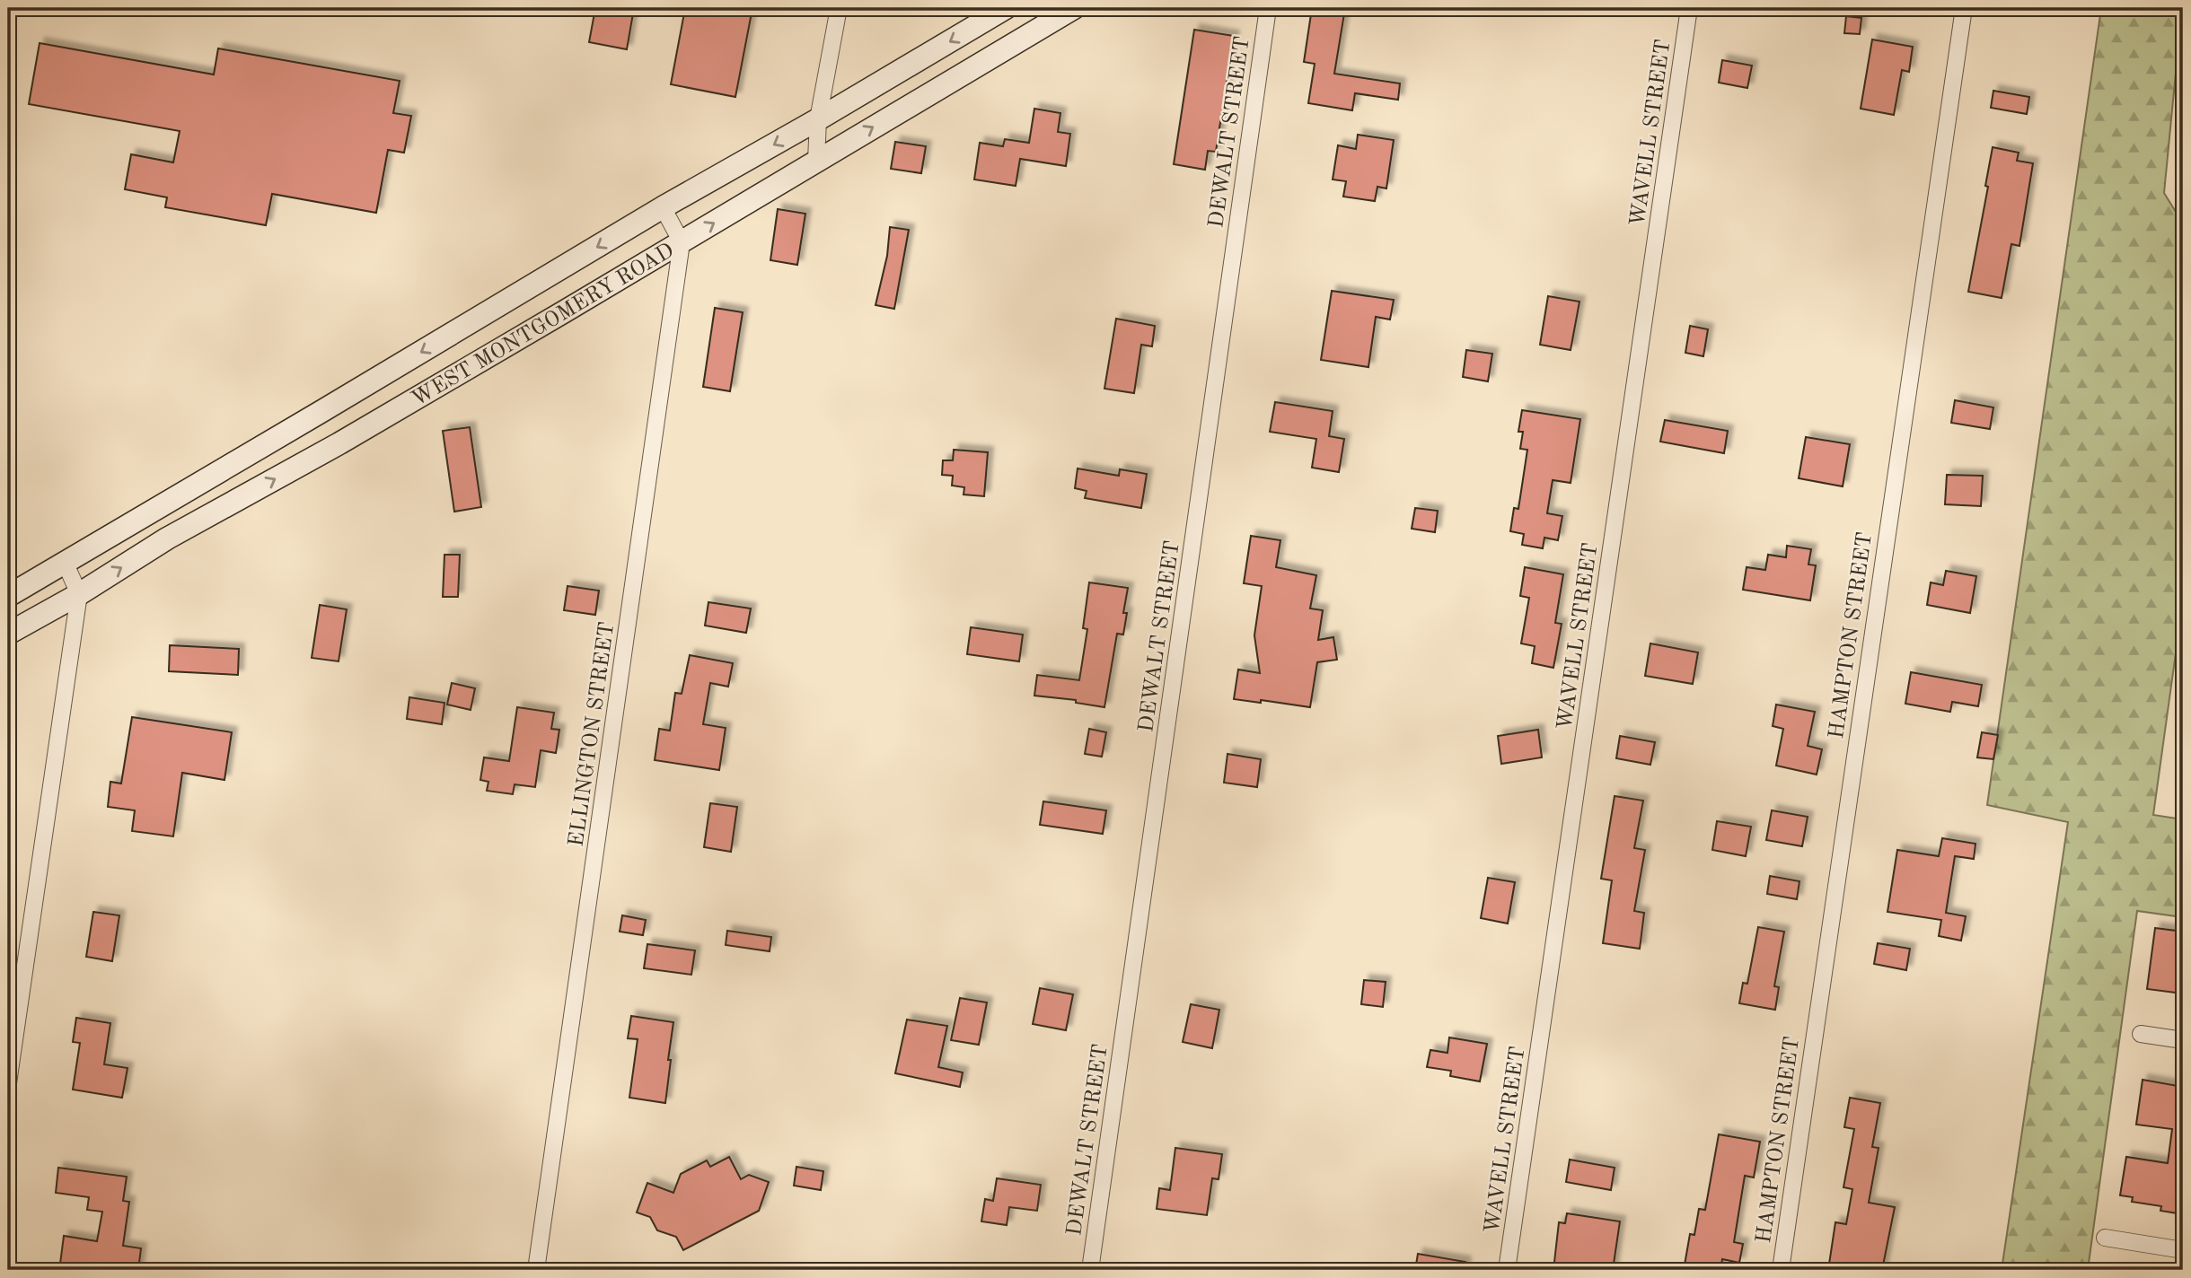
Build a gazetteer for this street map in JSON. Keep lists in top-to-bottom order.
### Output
{
  "streets": {
    "main road": ["WEST MONTGOMERY ROAD"],
    "street": [
      "DEWALT STREET",
      "WAVELL STREET",
      "HAMPTON STREET",
      "ELLINGTON STREET"
    ]
  },
  "crossings": [
    ["WEST MONTGOMERY ROAD", "ELLINGTON STREET"]
  ]
}
